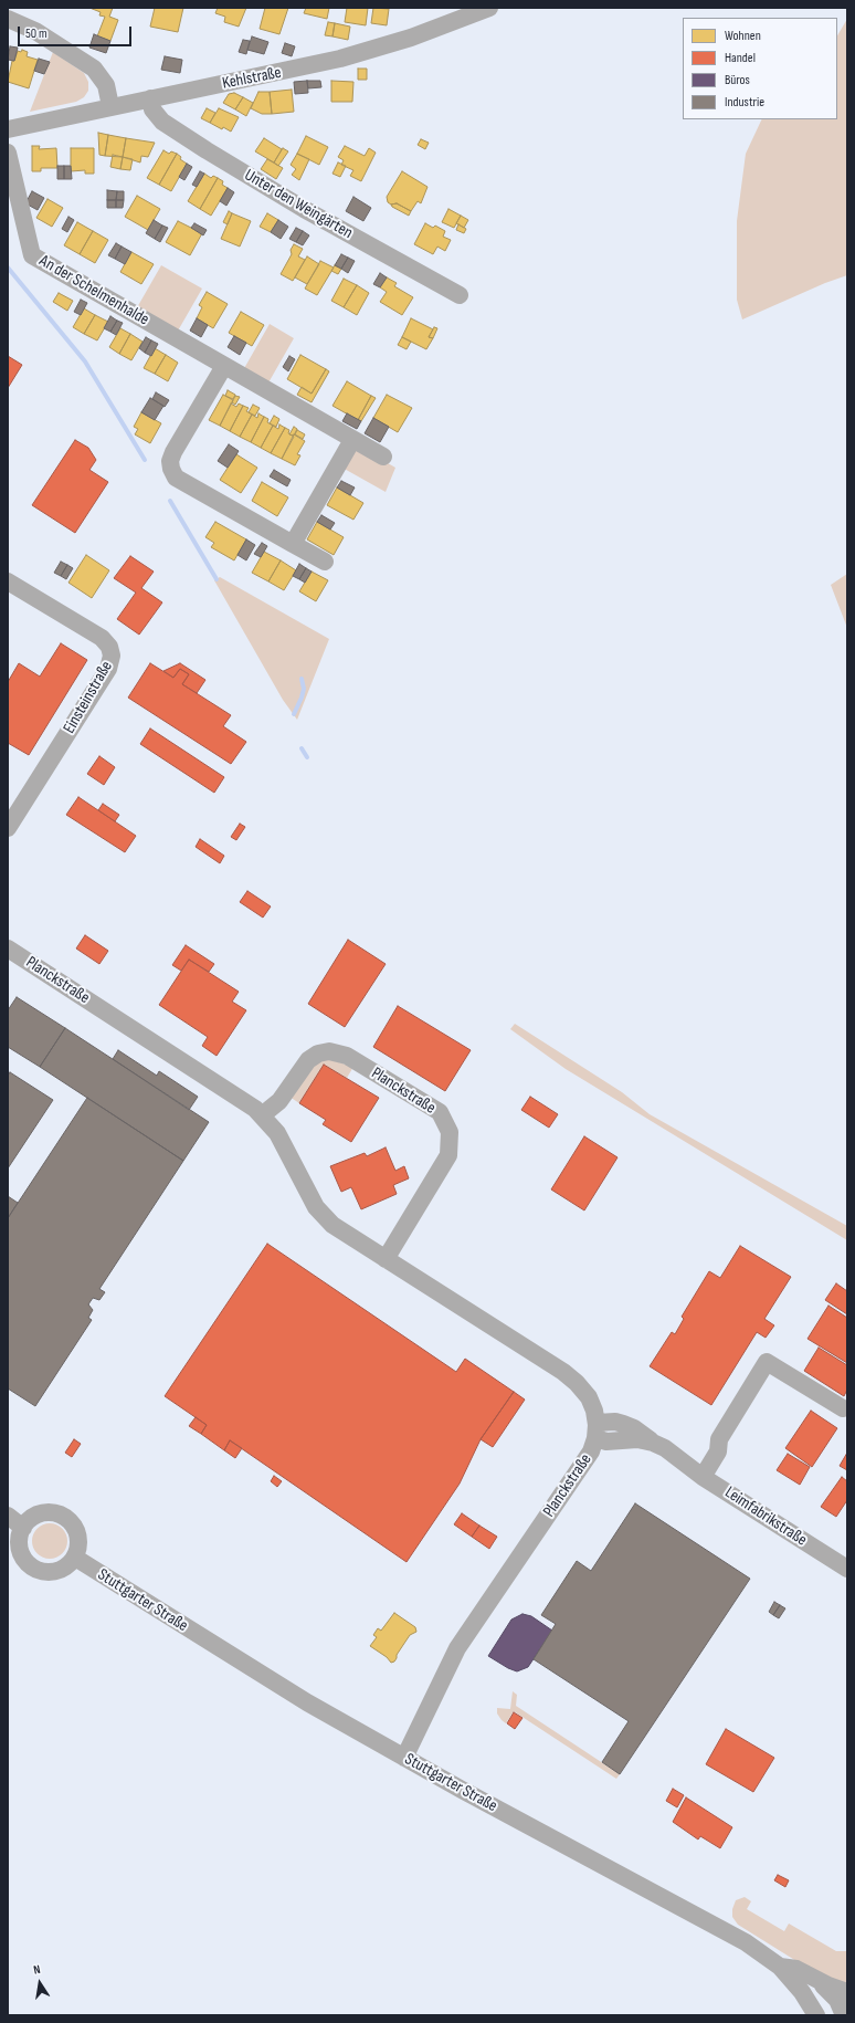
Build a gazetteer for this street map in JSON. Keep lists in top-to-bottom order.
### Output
{
  "streets": {
    "street": [
      "Kehlstraße",
      "Unter den Weingärten",
      "An der Schelmenhalde",
      "Einsteinstraße",
      "Planckstraße",
      "Leimfabrikstraße",
      "Stuttgarter Straße"
    ]
  },
  "crossings": [
    ["Kehlstraße", "Unter den Weingärten"],
    ["Planckstraße", "Leimfabrikstraße"],
    ["Planckstraße", "Stuttgarter Straße"]
  ],
  "legend": [
    "Wohnen",
    "Handel",
    "Büros",
    "Industrie"
  ],
  "scale_bar": "50 m",
  "north": "top"
}
